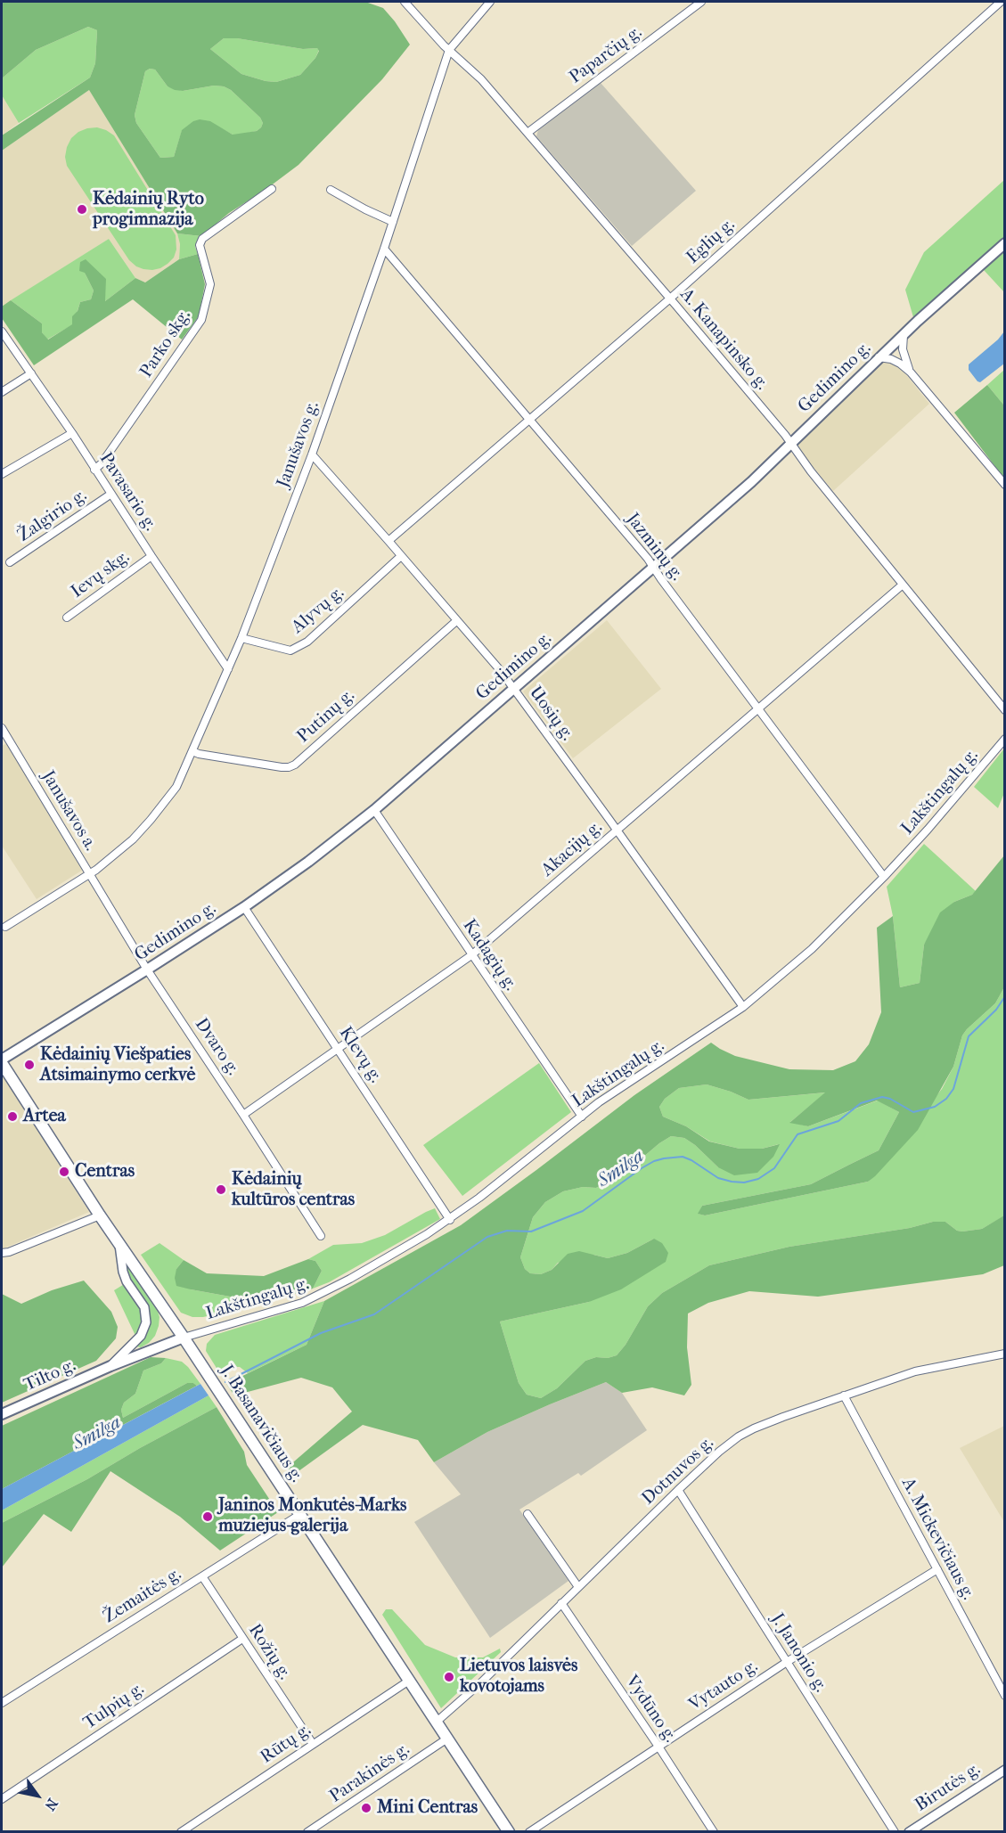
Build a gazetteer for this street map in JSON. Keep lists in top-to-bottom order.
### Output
{
  "streets": {
    "main road": ["Gedimino g.", "Tilto g.", "J. Basanavičiaus g."],
    "street": [
      "Paparčių g.",
      "Eglių g.",
      "A. Kanapinsko g.",
      "Parko skg.",
      "Janušavos g.",
      "Pavasario g.",
      "Žalgirio g.",
      "Jazminų g.",
      "Ievų skg.",
      "Alyvų g.",
      "Uosių g.",
      "Putinų g.",
      "Lakštingalų g.",
      "Janušavos a.",
      "Akacijų g.",
      "Kadagių g.",
      "Dvaro g.",
      "Klevų g.",
      "Dotnuvos g.",
      "A. Mickevičiaus g.",
      "Žemaitės g.",
      "Rožių g.",
      "J. Janonio g.",
      "Vytauto g.",
      "Tulpių g.",
      "Vydūno g.",
      "Rūtų g.",
      "Parakinės g.",
      "Birutės g."
    ]
  },
  "crossings": [
    ["Paparčių g.", "A. Kanapinsko g."],
    ["Eglių g.", "A. Kanapinsko g."],
    ["Eglių g.", "Jazminų g."],
    ["Eglių g.", "Uosių g."],
    ["A. Kanapinsko g.", "Gedimino g."],
    ["A. Kanapinsko g.", "Janušavos g."],
    ["A. Kanapinsko g.", "Akacijų g."],
    ["Parko skg.", "Pavasario g."],
    ["Gedimino g.", "Jazminų g."],
    ["Gedimino g.", "Uosių g."],
    ["Gedimino g.", "Kadagių g."],
    ["Gedimino g.", "Dvaro g."],
    ["Gedimino g.", "Klevų g."],
    ["Gedimino g.", "J. Basanavičiaus g."],
    ["Janušavos g.", "Pavasario g."],
    ["Janušavos g.", "Jazminų g."],
    ["Janušavos g.", "Alyvų g."],
    ["Janušavos g.", "Uosių g."],
    ["Janušavos g.", "Putinų g."],
    ["Janušavos g.", "Janušavos a."],
    ["Janušavos g.", "Dvaro g."],
    ["Pavasario g.", "Žalgirio g."],
    ["Pavasario g.", "Ievų skg."],
    ["Jazminų g.", "Lakštingalų g."],
    ["Jazminų g.", "Akacijų g."],
    ["Alyvų g.", "Uosių g."],
    ["Uosių g.", "Putinų g."],
    ["Uosių g.", "Lakštingalų g."],
    ["Uosių g.", "Akacijų g."],
    ["Lakštingalų g.", "Kadagių g."],
    ["Lakštingalų g.", "Klevų g."],
    ["Lakštingalų g.", "Tilto g."],
    ["Lakštingalų g.", "J. Basanavičiaus g."],
    ["Janušavos a.", "Dvaro g."],
    ["Akacijų g.", "Kadagių g."],
    ["Akacijų g.", "Dvaro g."],
    ["Akacijų g.", "Klevų g."],
    ["Tilto g.", "J. Basanavičiaus g."],
    ["J. Basanavičiaus g.", "Dotnuvos g."],
    ["J. Basanavičiaus g.", "Žemaitės g."],
    ["J. Basanavičiaus g.", "Rūtų g."],
    ["J. Basanavičiaus g.", "Parakinės g."],
    ["Dotnuvos g.", "A. Mickevičiaus g."],
    ["Dotnuvos g.", "J. Janonio g."],
    ["Dotnuvos g.", "Vydūno g."],
    ["A. Mickevičiaus g.", "Vytauto g."],
    ["Žemaitės g.", "Rožių g."],
    ["Rožių g.", "Tulpių g."],
    ["Rožių g.", "Rūtų g."],
    ["J. Janonio g.", "Vytauto g."],
    ["Vytauto g.", "Vydūno g."]
  ],
  "water": ["Smilga"],
  "places": [
    "Kėdainių Ryto progimnazija",
    "Kėdainių Viešpaties Atsimainymo cerkvė",
    "Artea",
    "Centras",
    "Kėdainių kultūros centras",
    "Janinos Monkutės-Marks muziejus-galerija",
    "Lietuvos laisvės kovotojams",
    "Mini Centras"
  ],
  "north": "bottom right"
}
